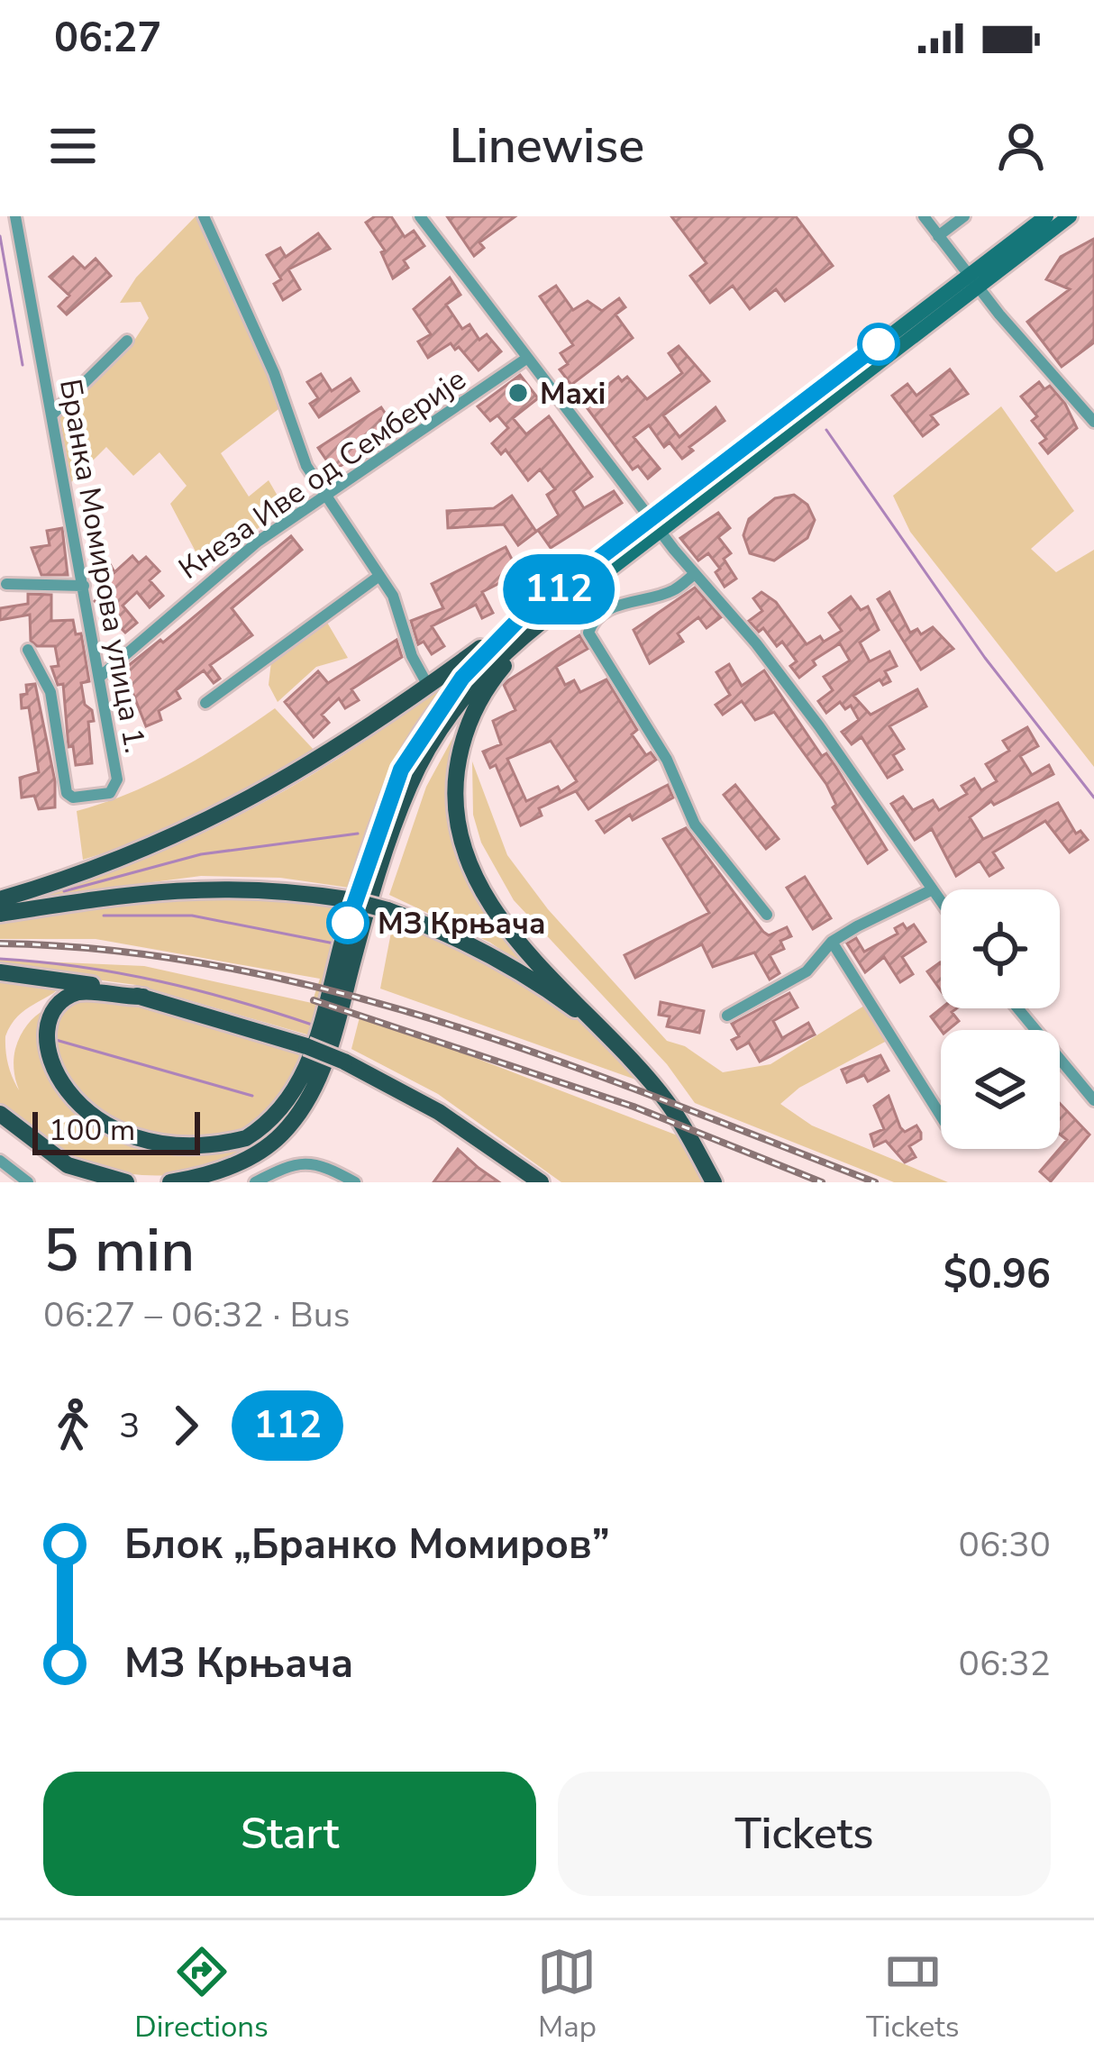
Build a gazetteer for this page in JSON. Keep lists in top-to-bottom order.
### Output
{
  "streets": {
    "street": ["Кнеза Иве од Семберије", "Бранка Момирова улица 1."]
  },
  "crossings": [
    ["Кнеза Иве од Семберије", "Бранка Момирова улица 1."]
  ],
  "places": ["Maxi", "МЗ Крњача"],
  "lines": ["bus line 112"],
  "scale_bar": "100 m",
  "page": {
    "status": "06:27",
    "header": "Linewise",
    "on_map": "112",
    "scale": "100 m",
    "heading": ["5 min", "06:27 – 06:32 · Bus", "$0.96"],
    "legs": ["3", "112"],
    "list": [
      {
        "name": "Блок „Бранко Момиров”",
        "value": "06:30"
      },
      {
        "name": "МЗ Крњача",
        "value": "06:32"
      }
    ],
    "buttons": ["Start", "Tickets"],
    "tabs": ["Directions", "Map", "Tickets"]
  }
}
